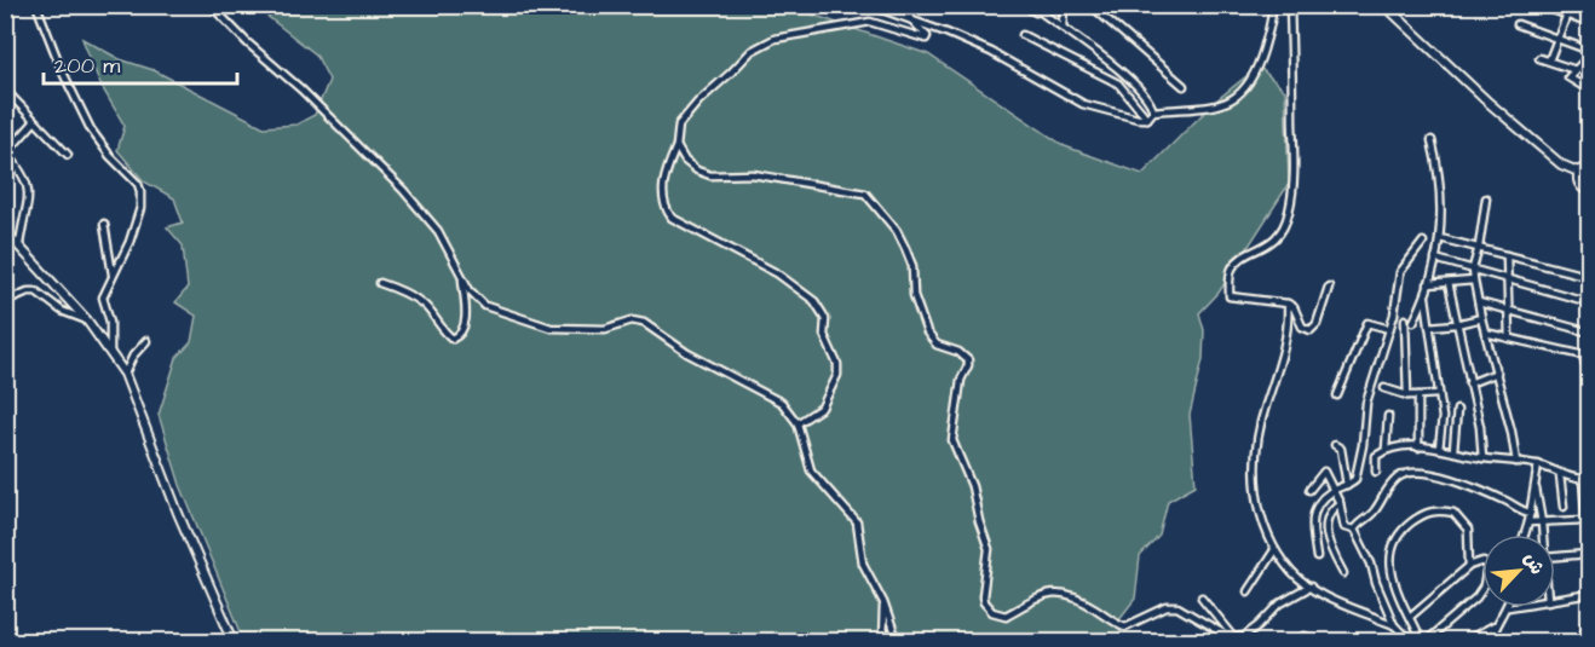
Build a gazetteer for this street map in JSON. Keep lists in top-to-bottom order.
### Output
{
  "scale_bar": "200 m",
  "north": "top right"
}
